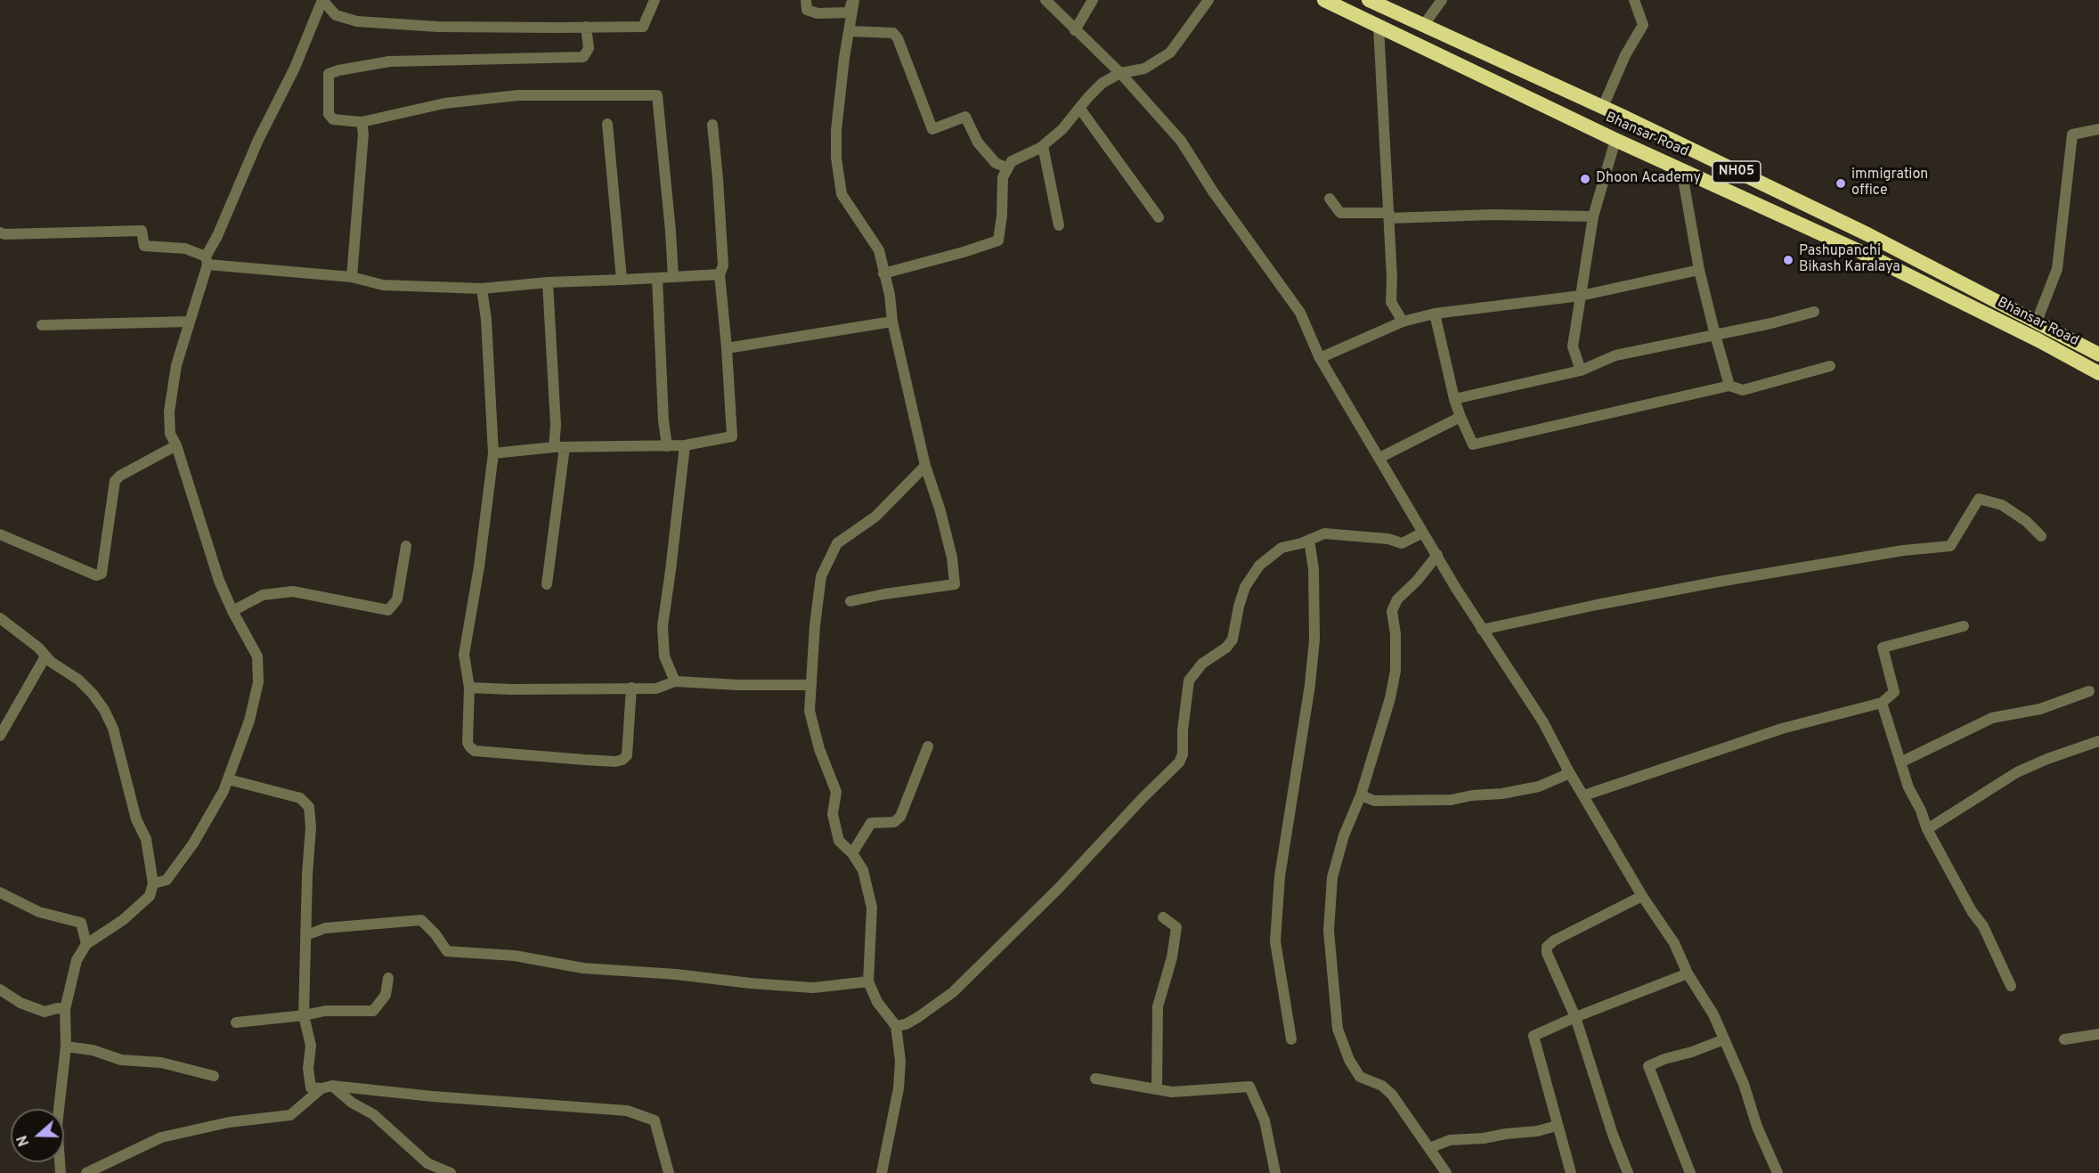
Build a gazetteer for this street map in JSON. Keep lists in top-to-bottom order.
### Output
{
  "streets": {
    "highway": ["Bhansar Road", "NH05"]
  },
  "places": ["Dhoon Academy", "immigration office", "Pashupanchi Bikash Karalaya"],
  "north": "left"
}
